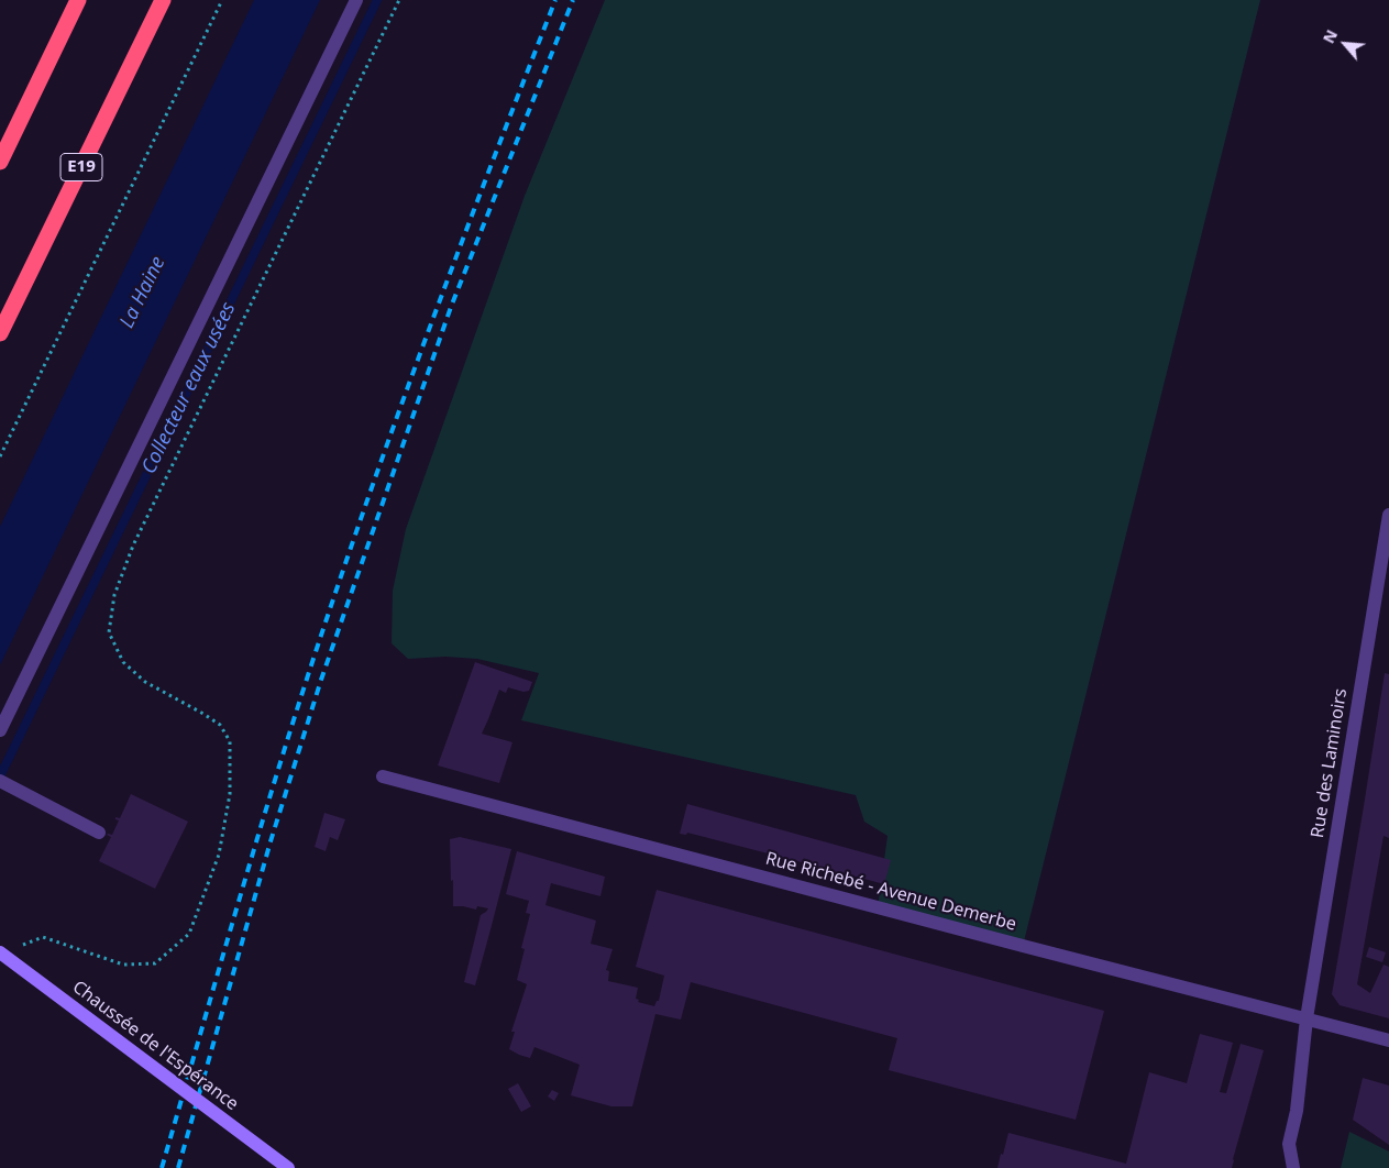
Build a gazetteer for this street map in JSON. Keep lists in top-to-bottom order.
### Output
{
  "streets": {
    "highway": ["E19"],
    "main road": ["Chaussée de l'Espérance"],
    "street": ["Rue des Laminoirs", "Rue Richebé - Avenue Demerbe"]
  },
  "crossings": [
    ["Rue des Laminoirs", "Rue Richebé - Avenue Demerbe"]
  ],
  "water": ["La Haine", "Collecteur eaux usées"],
  "north": "top left"
}
